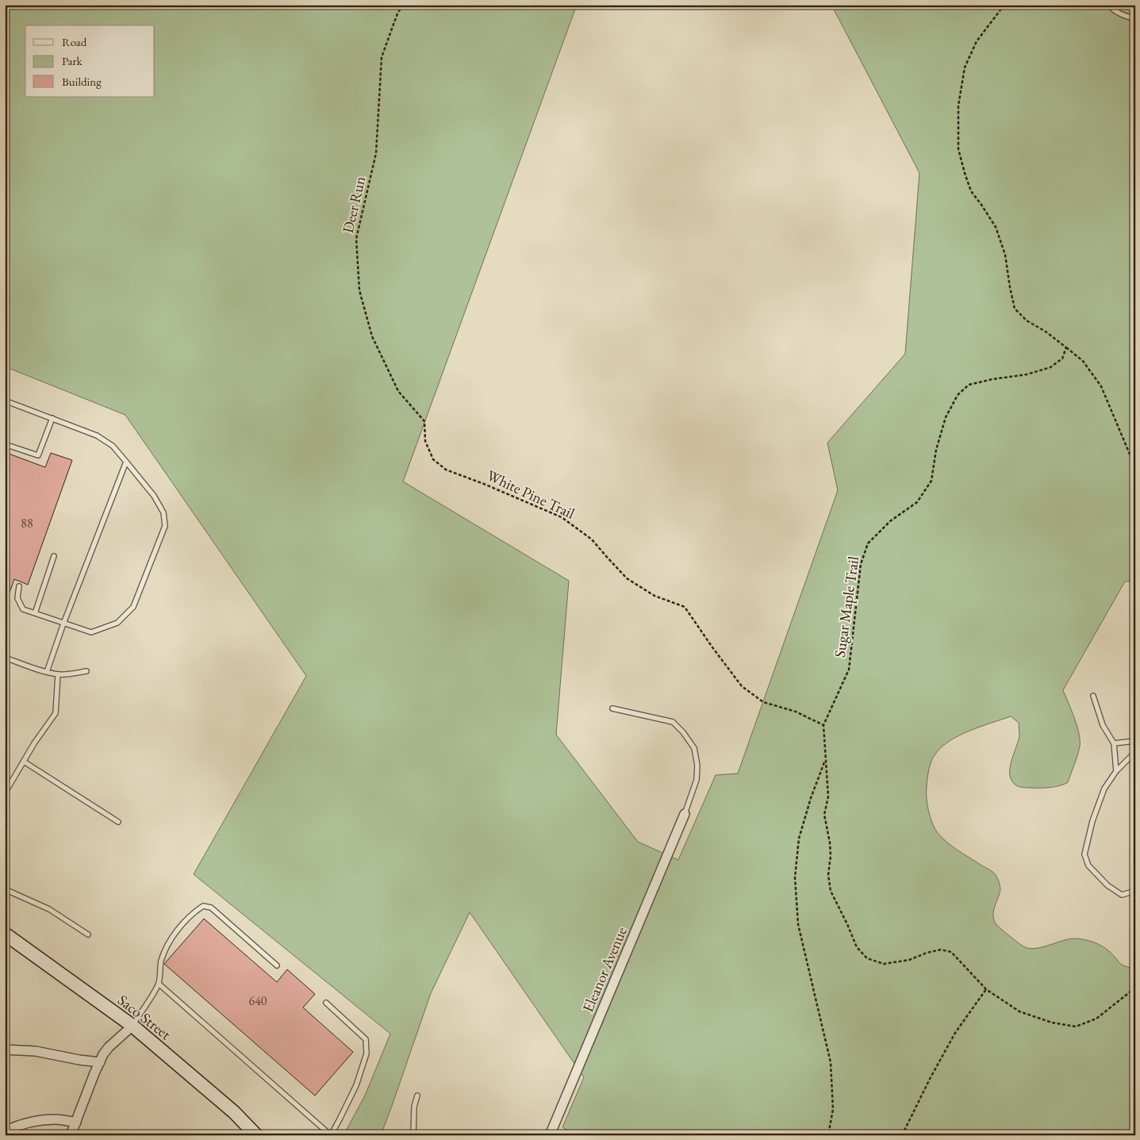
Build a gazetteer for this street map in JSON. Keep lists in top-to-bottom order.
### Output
{
  "streets": {
    "main road": ["Saco Street"],
    "street": ["Eleanor Avenue"],
    "path": ["Deer Run", "White Pine Trail", "Sugar Maple Trail"]
  },
  "crossings": [
    ["Deer Run", "White Pine Trail"],
    ["White Pine Trail", "Sugar Maple Trail"]
  ],
  "house_numbers": ["88", "640"],
  "legend": ["Road", "Park", "Building"]
}
